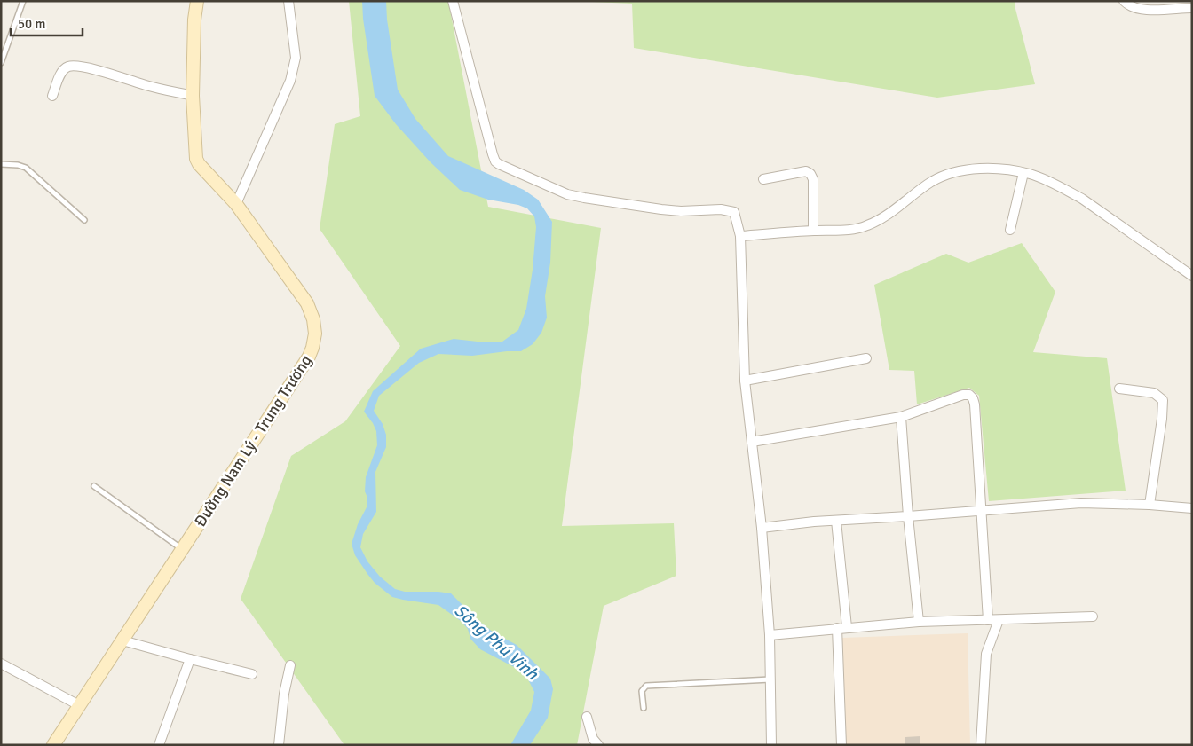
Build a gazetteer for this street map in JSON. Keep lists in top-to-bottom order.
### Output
{
  "streets": {
    "main road": ["Đường Nam Lý - Trung Trương"]
  },
  "water": ["Sông Phú Vinh"],
  "scale_bar": "50 m"
}
